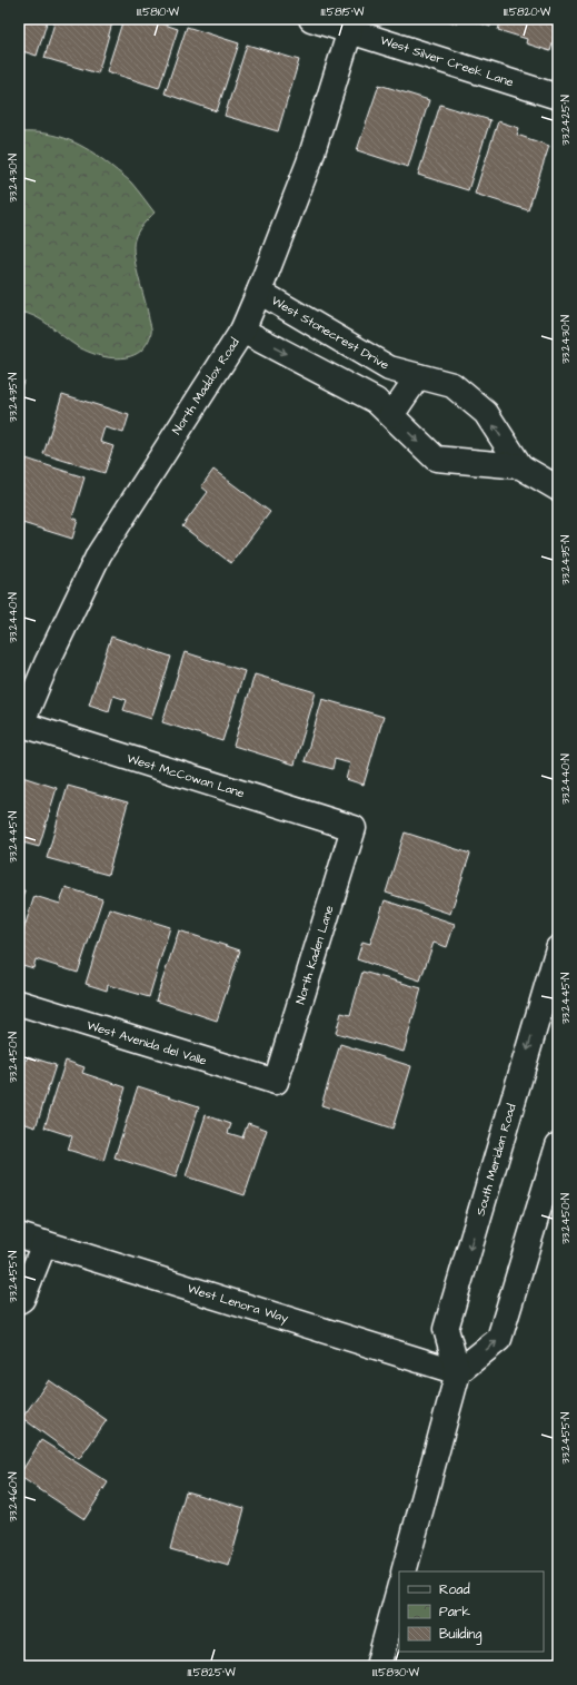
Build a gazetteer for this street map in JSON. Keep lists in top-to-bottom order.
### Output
{
  "streets": {
    "street": [
      "West Silver Creek Lane",
      "West Stonecrest Drive",
      "North Maddox Road",
      "West McCowan Lane",
      "North Kaden Lane",
      "West Avenida del Valle",
      "South Meridian Road",
      "West Lenora Way"
    ]
  },
  "crossings": [
    ["West Silver Creek Lane", "North Maddox Road"],
    ["West Stonecrest Drive", "North Maddox Road"],
    ["North Maddox Road", "West McCowan Lane"],
    ["West McCowan Lane", "North Kaden Lane"],
    ["North Kaden Lane", "West Avenida del Valle"],
    ["South Meridian Road", "West Lenora Way"]
  ],
  "legend": ["Road", "Park", "Building"],
  "coordinates": [
    "111.5810°W",
    "111.5815°W",
    "111.5820°W",
    "33.2425°N",
    "33.2430°N",
    "33.2435°N",
    "33.2440°N",
    "33.2445°N",
    "33.2450°N",
    "33.2455°N",
    "33.2460°N",
    "111.5825°W",
    "111.5830°W"
  ]
}
